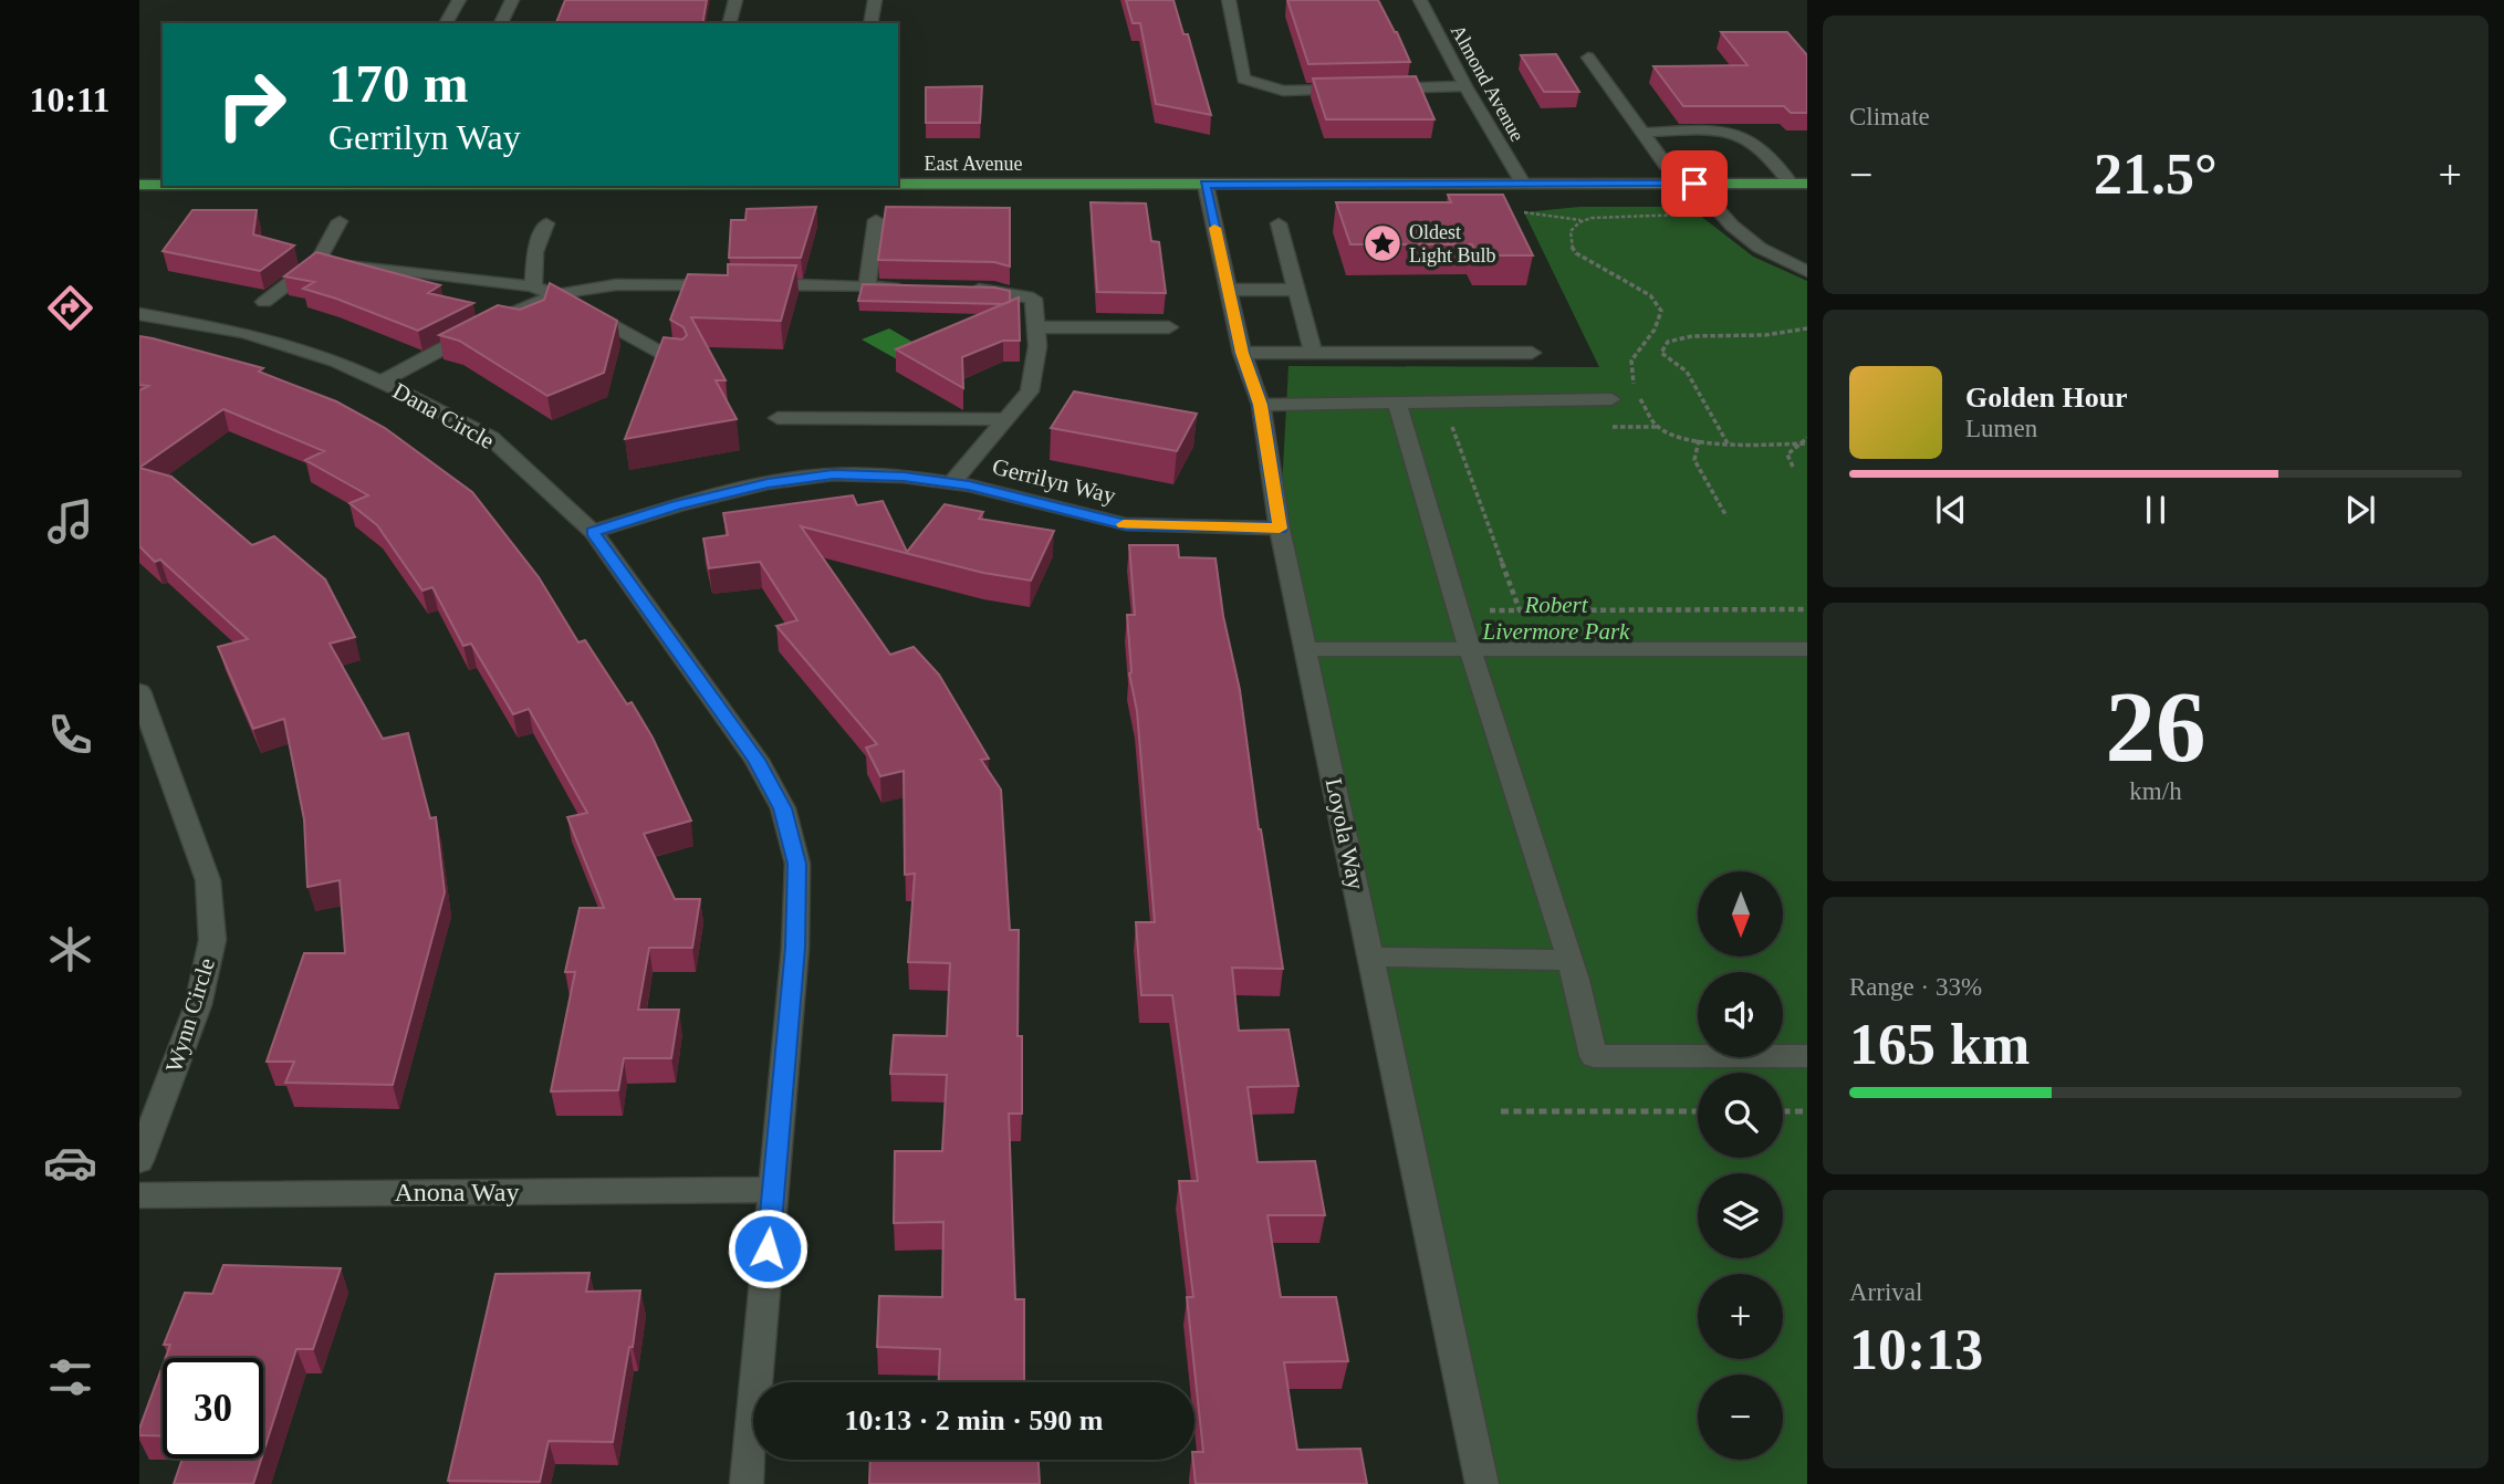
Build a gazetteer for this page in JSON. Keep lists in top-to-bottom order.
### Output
{
  "streets": {
    "main road": ["East Avenue"],
    "street": [
      "Almond Avenue",
      "Dana Circle",
      "Gerrilyn Way",
      "Loyola Way",
      "Wynn Circle",
      "Anona Way"
    ]
  },
  "crossings": [
    ["Almond Avenue", "East Avenue"],
    ["East Avenue", "Loyola Way"],
    ["Dana Circle", "Gerrilyn Way"],
    ["Dana Circle", "Anona Way"],
    ["Gerrilyn Way", "Loyola Way"]
  ],
  "parks": ["Robert Livermore Park"],
  "places": {
    "place": ["Oldest Light Bulb"]
  },
  "north": "bottom",
  "page": {
    "tabs": "10:11",
    "tile": [
      "Climate",
      ["26", "km/h"],
      ["Range · 33%", "165 km"],
      ["Arrival", "10:13"]
    ],
    "turn": ["170 m", "Gerrilyn Way"],
    "heat": ["−", "21.5°", "+"],
    "song": ["Golden Hour", "Lumen"],
    "map_buttons": ["+", "−"],
    "limit": "30",
    "trip": "10:13 · 2 min · 590 m"
  }
}
